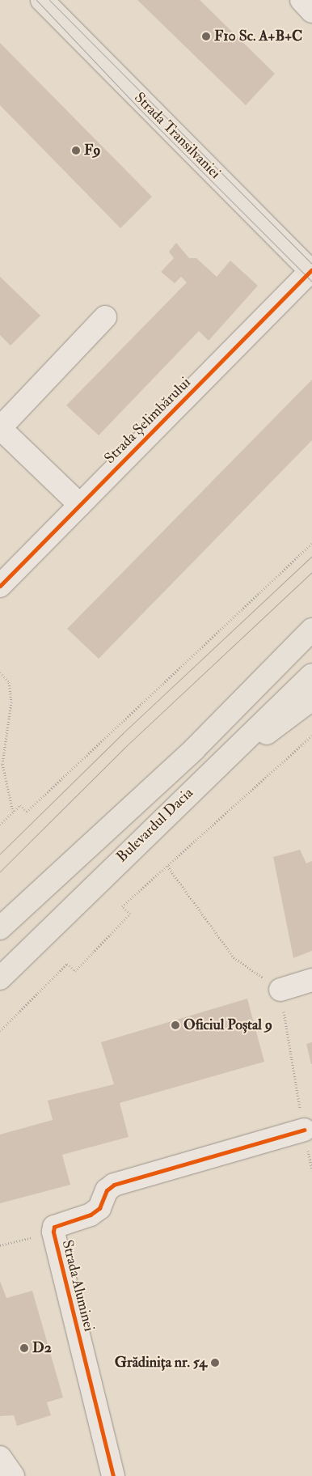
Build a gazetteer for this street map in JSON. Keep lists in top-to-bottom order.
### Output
{
  "streets": {
    "main road": ["Strada Transilvaniei", "Bulevardul Dacia"],
    "street": ["Strada Șelimbărului", "Strada Aluminei"]
  },
  "crossings": [
    ["Strada Transilvaniei", "Strada Șelimbărului"]
  ],
  "places": [
    "F10 Sc. A+B+C",
    "F9",
    "Oficiul Poștal 9",
    "D2",
    "Grădinița nr. 54"
  ]
}
